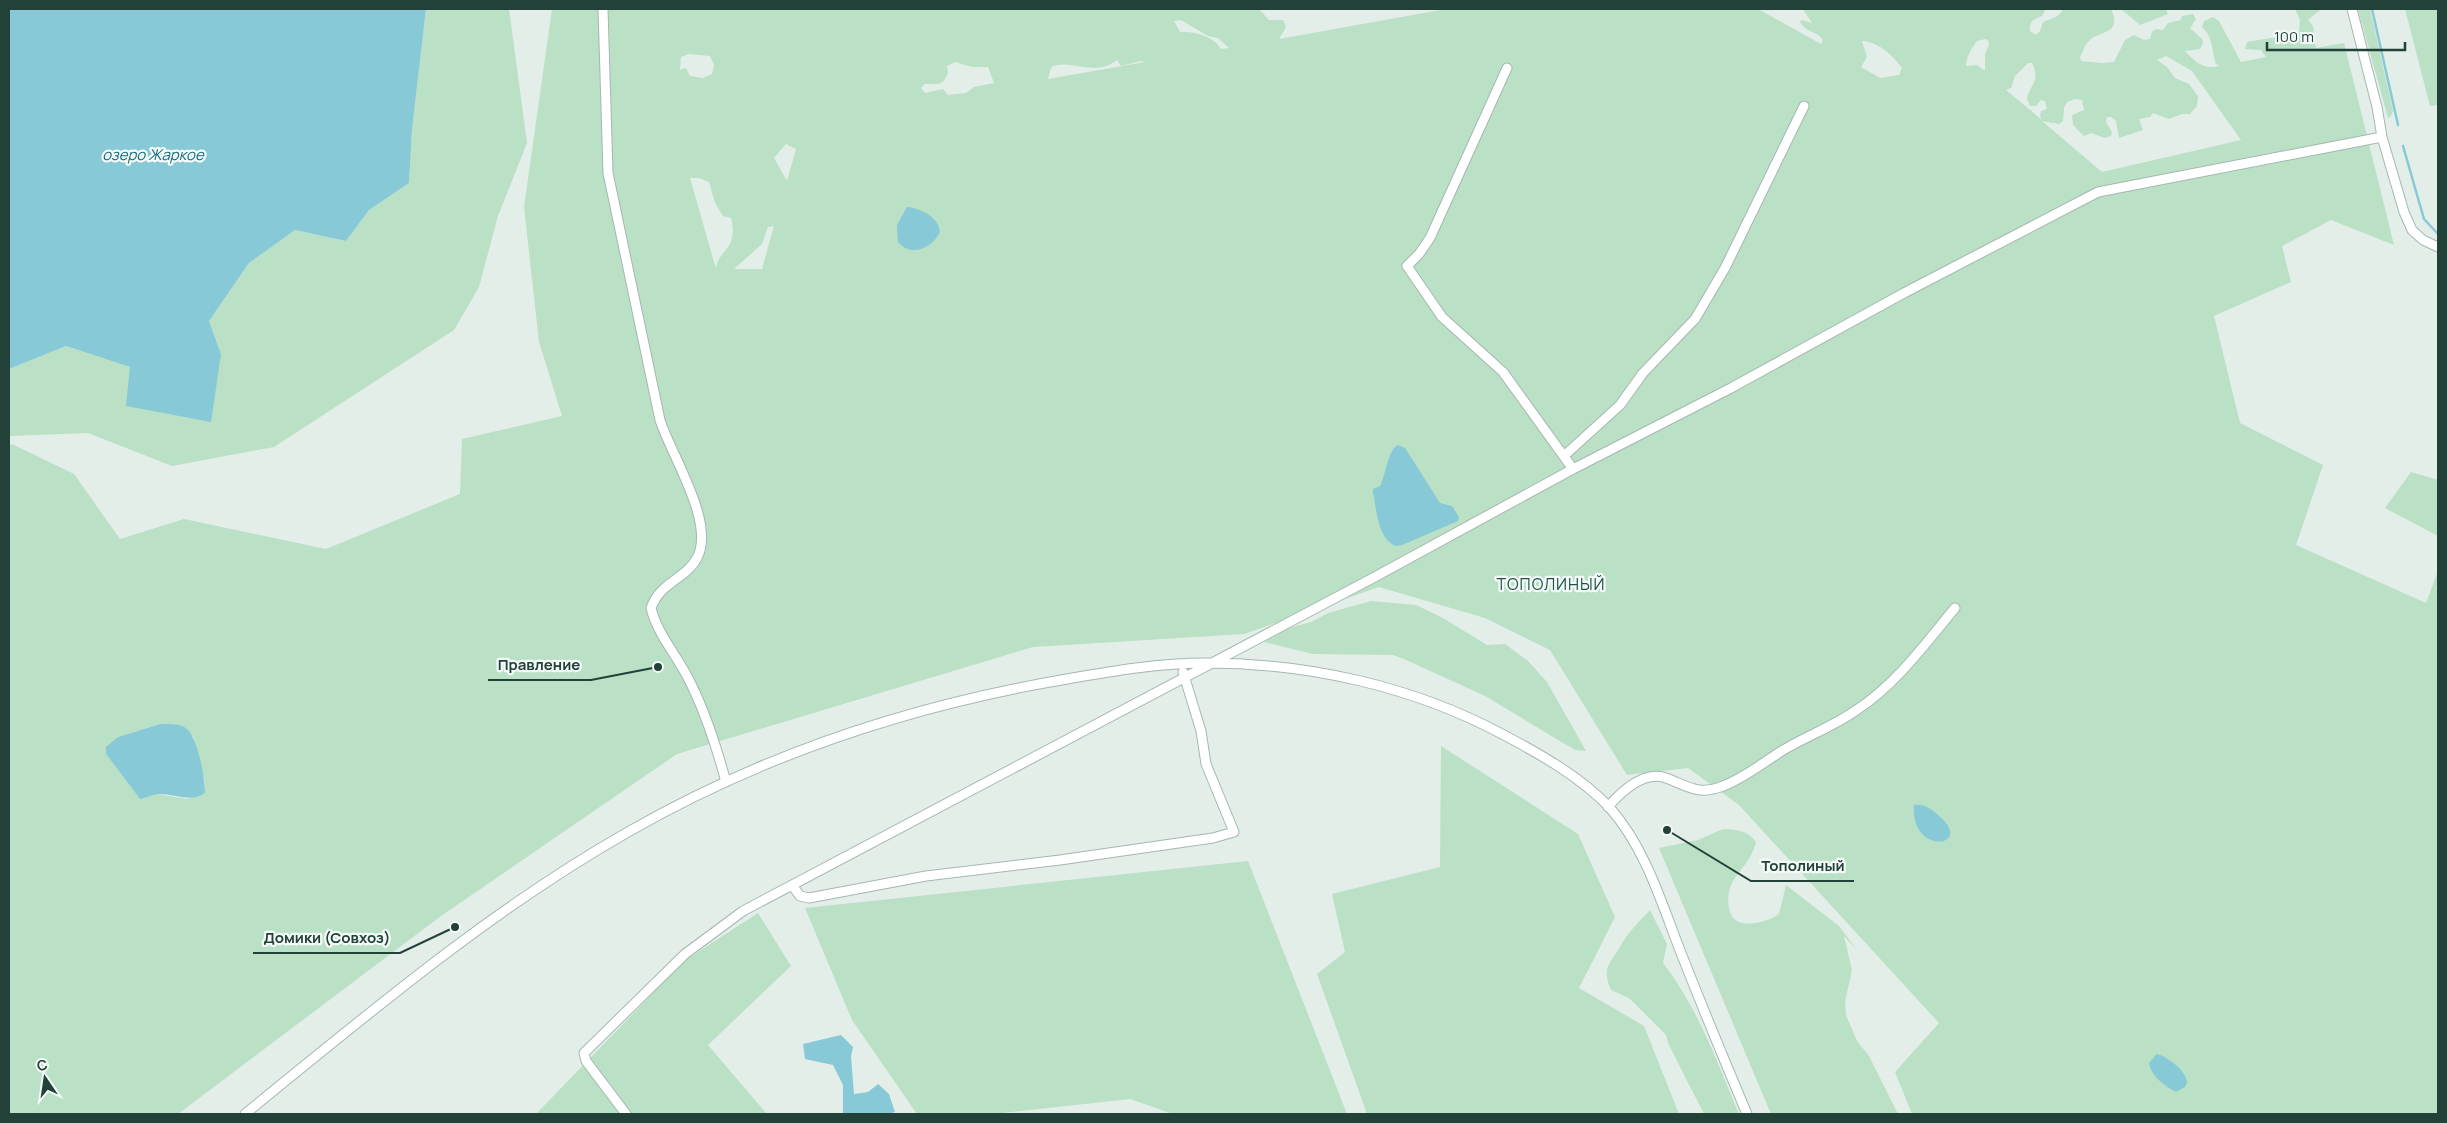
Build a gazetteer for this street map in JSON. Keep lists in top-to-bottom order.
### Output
{
  "districts": ["ТОПОЛИНЫЙ"],
  "water": ["озеро Жаркое"],
  "places": ["Правление", "Тополиный", "Домики (Совхоз)"],
  "scale_bar": "100 m",
  "north": "top"
}
